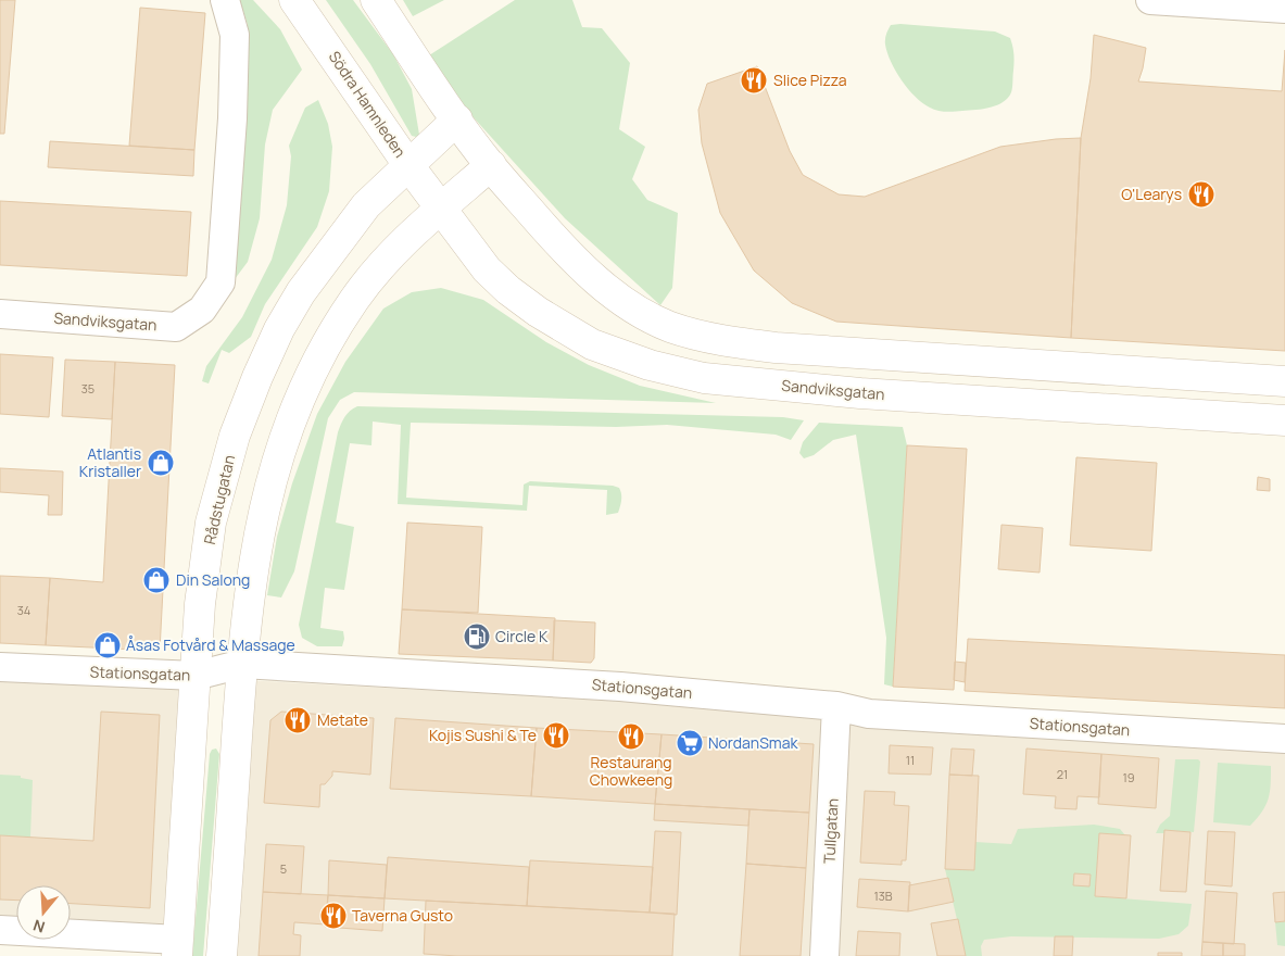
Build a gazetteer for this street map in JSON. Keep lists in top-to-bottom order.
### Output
{
  "streets": {
    "main road": ["Södra Hamnleden", "Sandviksgatan", "Rådstugatan"],
    "street": ["Stationsgatan", "Tullgatan"]
  },
  "crossings": [
    ["Södra Hamnleden", "Sandviksgatan"],
    ["Södra Hamnleden", "Rådstugatan"],
    ["Rådstugatan", "Stationsgatan"],
    ["Stationsgatan", "Tullgatan"]
  ],
  "places": {
    "restaurant": [
      "Slice Pizza",
      "O'Learys",
      "Metate",
      "Kojis Sushi & Te",
      "Restaurang Chowkeeng",
      "Taverna Gusto"
    ],
    "shop": ["Atlantis Kristaller", "Din Salong", "Åsas Fotvård & Massage"],
    "fuel station": ["Circle K"],
    "supermarket": ["NordanSmak"]
  },
  "house_numbers": [
    "35",
    "34",
    "11",
    "21",
    "19",
    "5",
    "13B"
  ],
  "north": "bottom"
}
